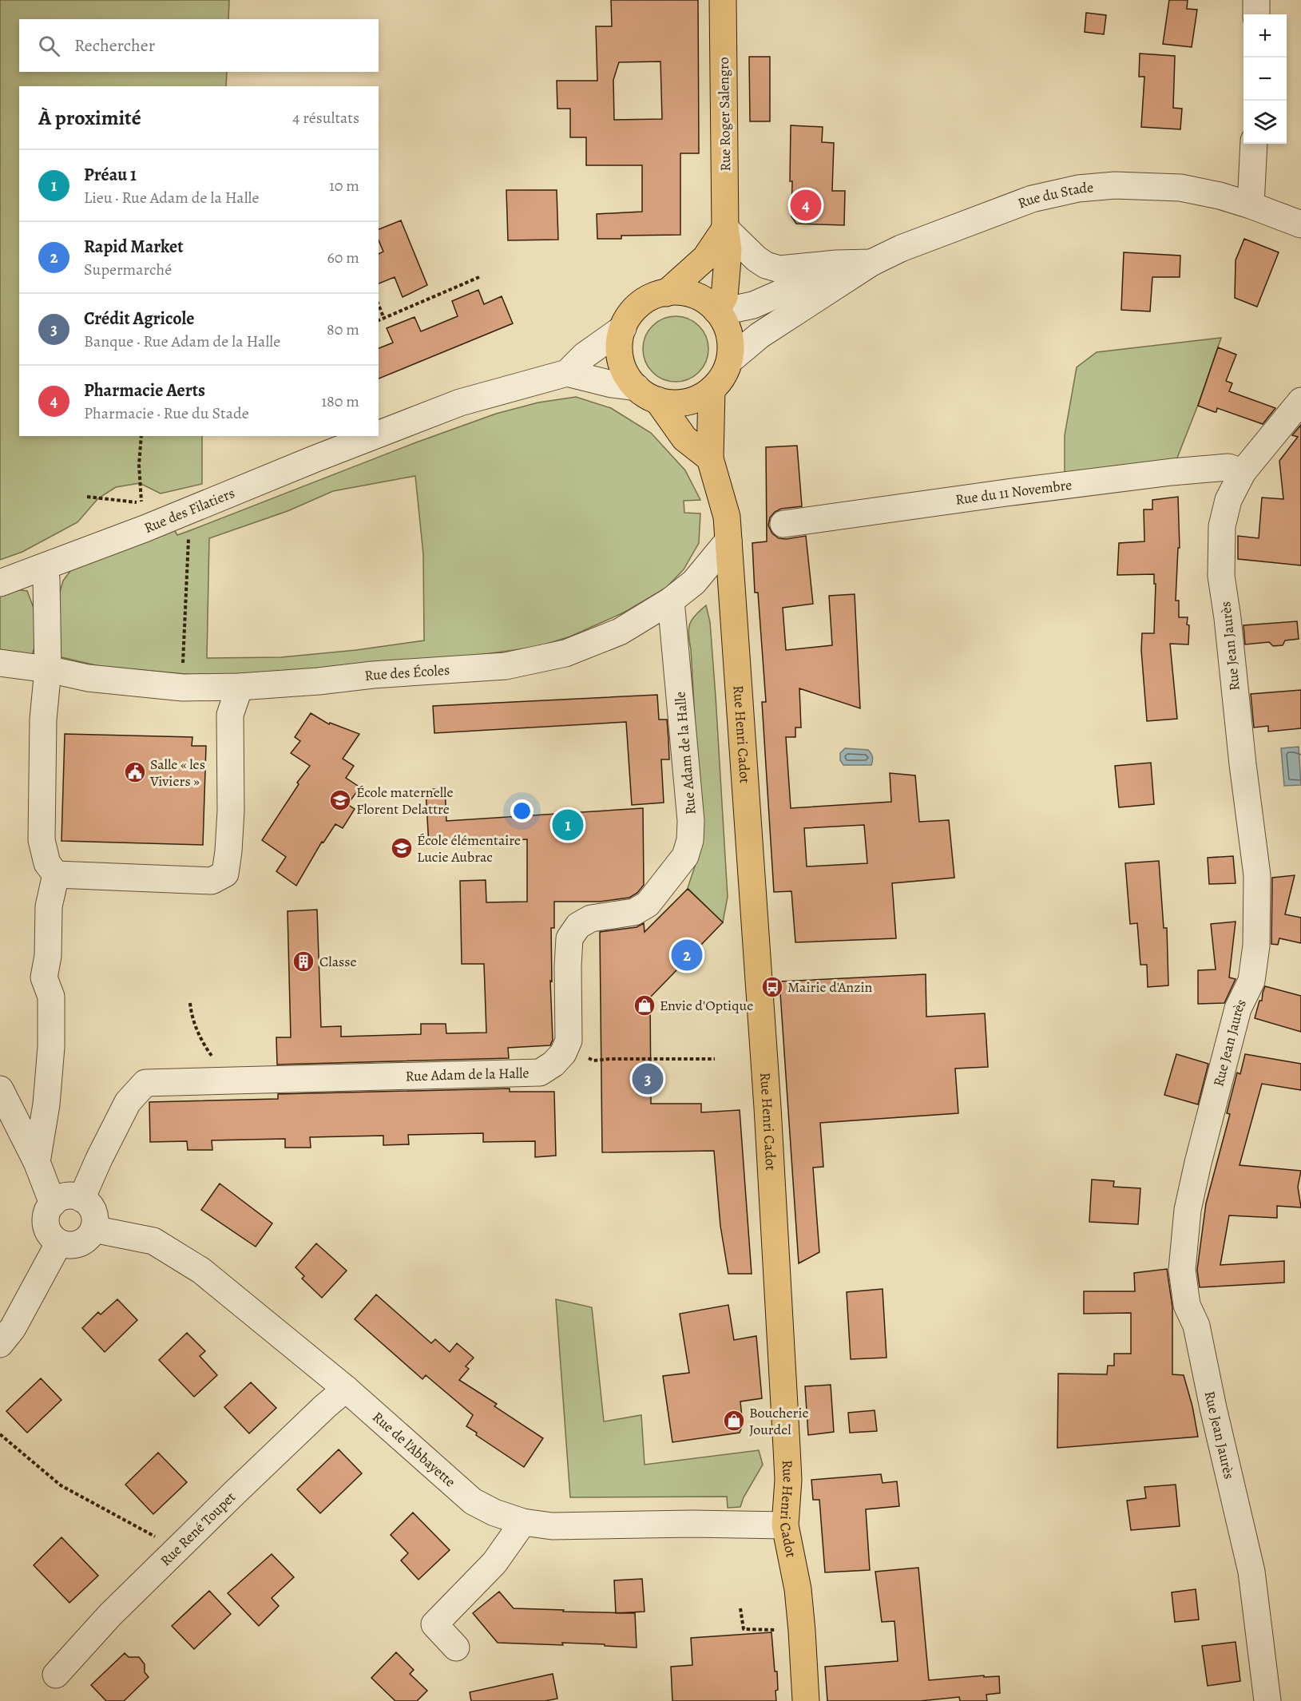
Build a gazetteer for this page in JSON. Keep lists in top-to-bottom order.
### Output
{
  "streets": {
    "main road": ["Rue Roger Salengro", "Rue Henri Cadot"],
    "street": [
      "Rue du Stade",
      "Rue du 11 Novembre",
      "Rue des Filatiers",
      "Rue Jean Jaurès",
      "Rue des Écoles",
      "Rue Adam de la Halle",
      "Rue de l'Abbayette",
      "Rue René Toupet"
    ]
  },
  "crossings": [
    ["Rue Roger Salengro", "Rue du Stade"],
    ["Rue Roger Salengro", "Rue des Filatiers"],
    ["Rue Roger Salengro", "Rue Henri Cadot"],
    ["Rue du Stade", "Rue des Filatiers"],
    ["Rue du Stade", "Rue Henri Cadot"],
    ["Rue du 11 Novembre", "Rue Jean Jaurès"],
    ["Rue des Filatiers", "Rue Henri Cadot"],
    ["Rue des Écoles", "Rue Henri Cadot"],
    ["Rue des Écoles", "Rue Adam de la Halle"],
    ["Rue Henri Cadot", "Rue de l'Abbayette"],
    ["Rue Adam de la Halle", "Rue de l'Abbayette"],
    ["Rue de l'Abbayette", "Rue René Toupet"]
  ],
  "places": {
    "public building": ["Salle « les Viviers »"],
    "school or university": ["École maternelle Florent Delattre", "École élémentaire Lucie Aubrac"],
    "building": ["Classe"],
    "bus stop": ["Mairie d'Anzin"],
    "shop": ["Envie d'Optique", "Boucherie Jourdel"]
  },
  "page": {
    "map_buttons": ["+", "−"],
    "search": "Rechercher",
    "heading": ["À proximité", "4 résultats"],
    "list": [
      {
        "mark": "1",
        "name": "Préau 1",
        "note": "Lieu · Rue Adam de la Halle",
        "value": "10 m"
      },
      {
        "mark": "2",
        "name": "Rapid Market",
        "note": "Supermarché",
        "value": "60 m"
      },
      {
        "mark": "3",
        "name": "Crédit Agricole",
        "note": "Banque · Rue Adam de la Halle",
        "value": "80 m"
      },
      {
        "mark": "4",
        "name": "Pharmacie Aerts",
        "note": "Pharmacie · Rue du Stade",
        "value": "180 m"
      }
    ],
    "pins": [
      "4",
      "1",
      "2",
      "3"
    ]
  }
}
